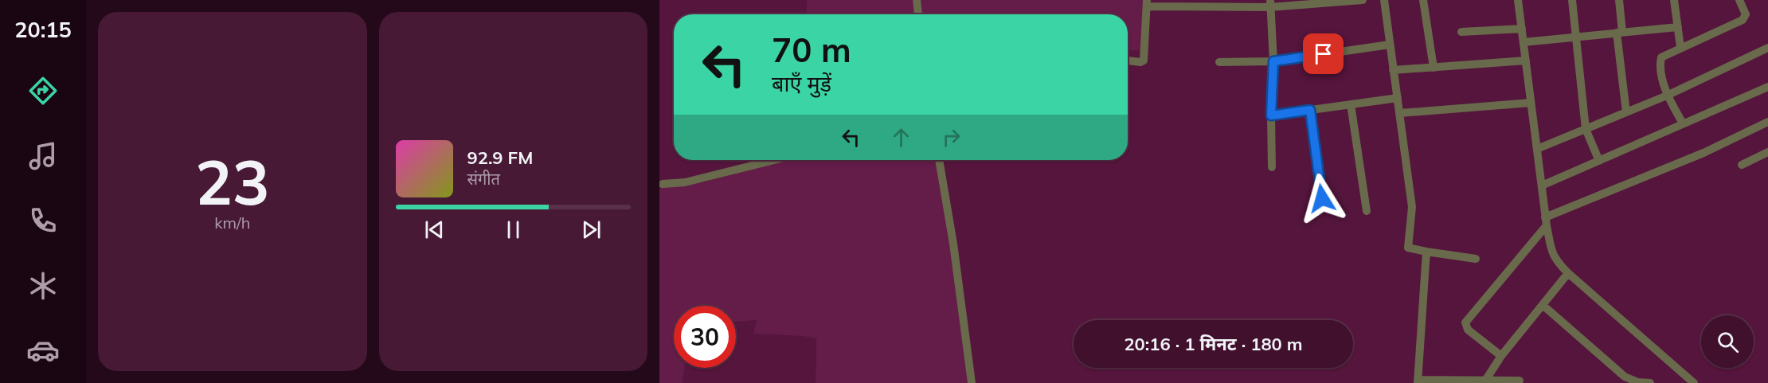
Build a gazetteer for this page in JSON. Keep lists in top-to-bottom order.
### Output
{
  "page": {
    "tabs": "20:15",
    "tile": ["23", "km/h"],
    "turn": ["70 m", "बाएँ मुड़ें"],
    "song": ["92.9 FM", "संगीत"],
    "limit": "30",
    "trip": "20:16 · 1 मिनट · 180 m"
  }
}
